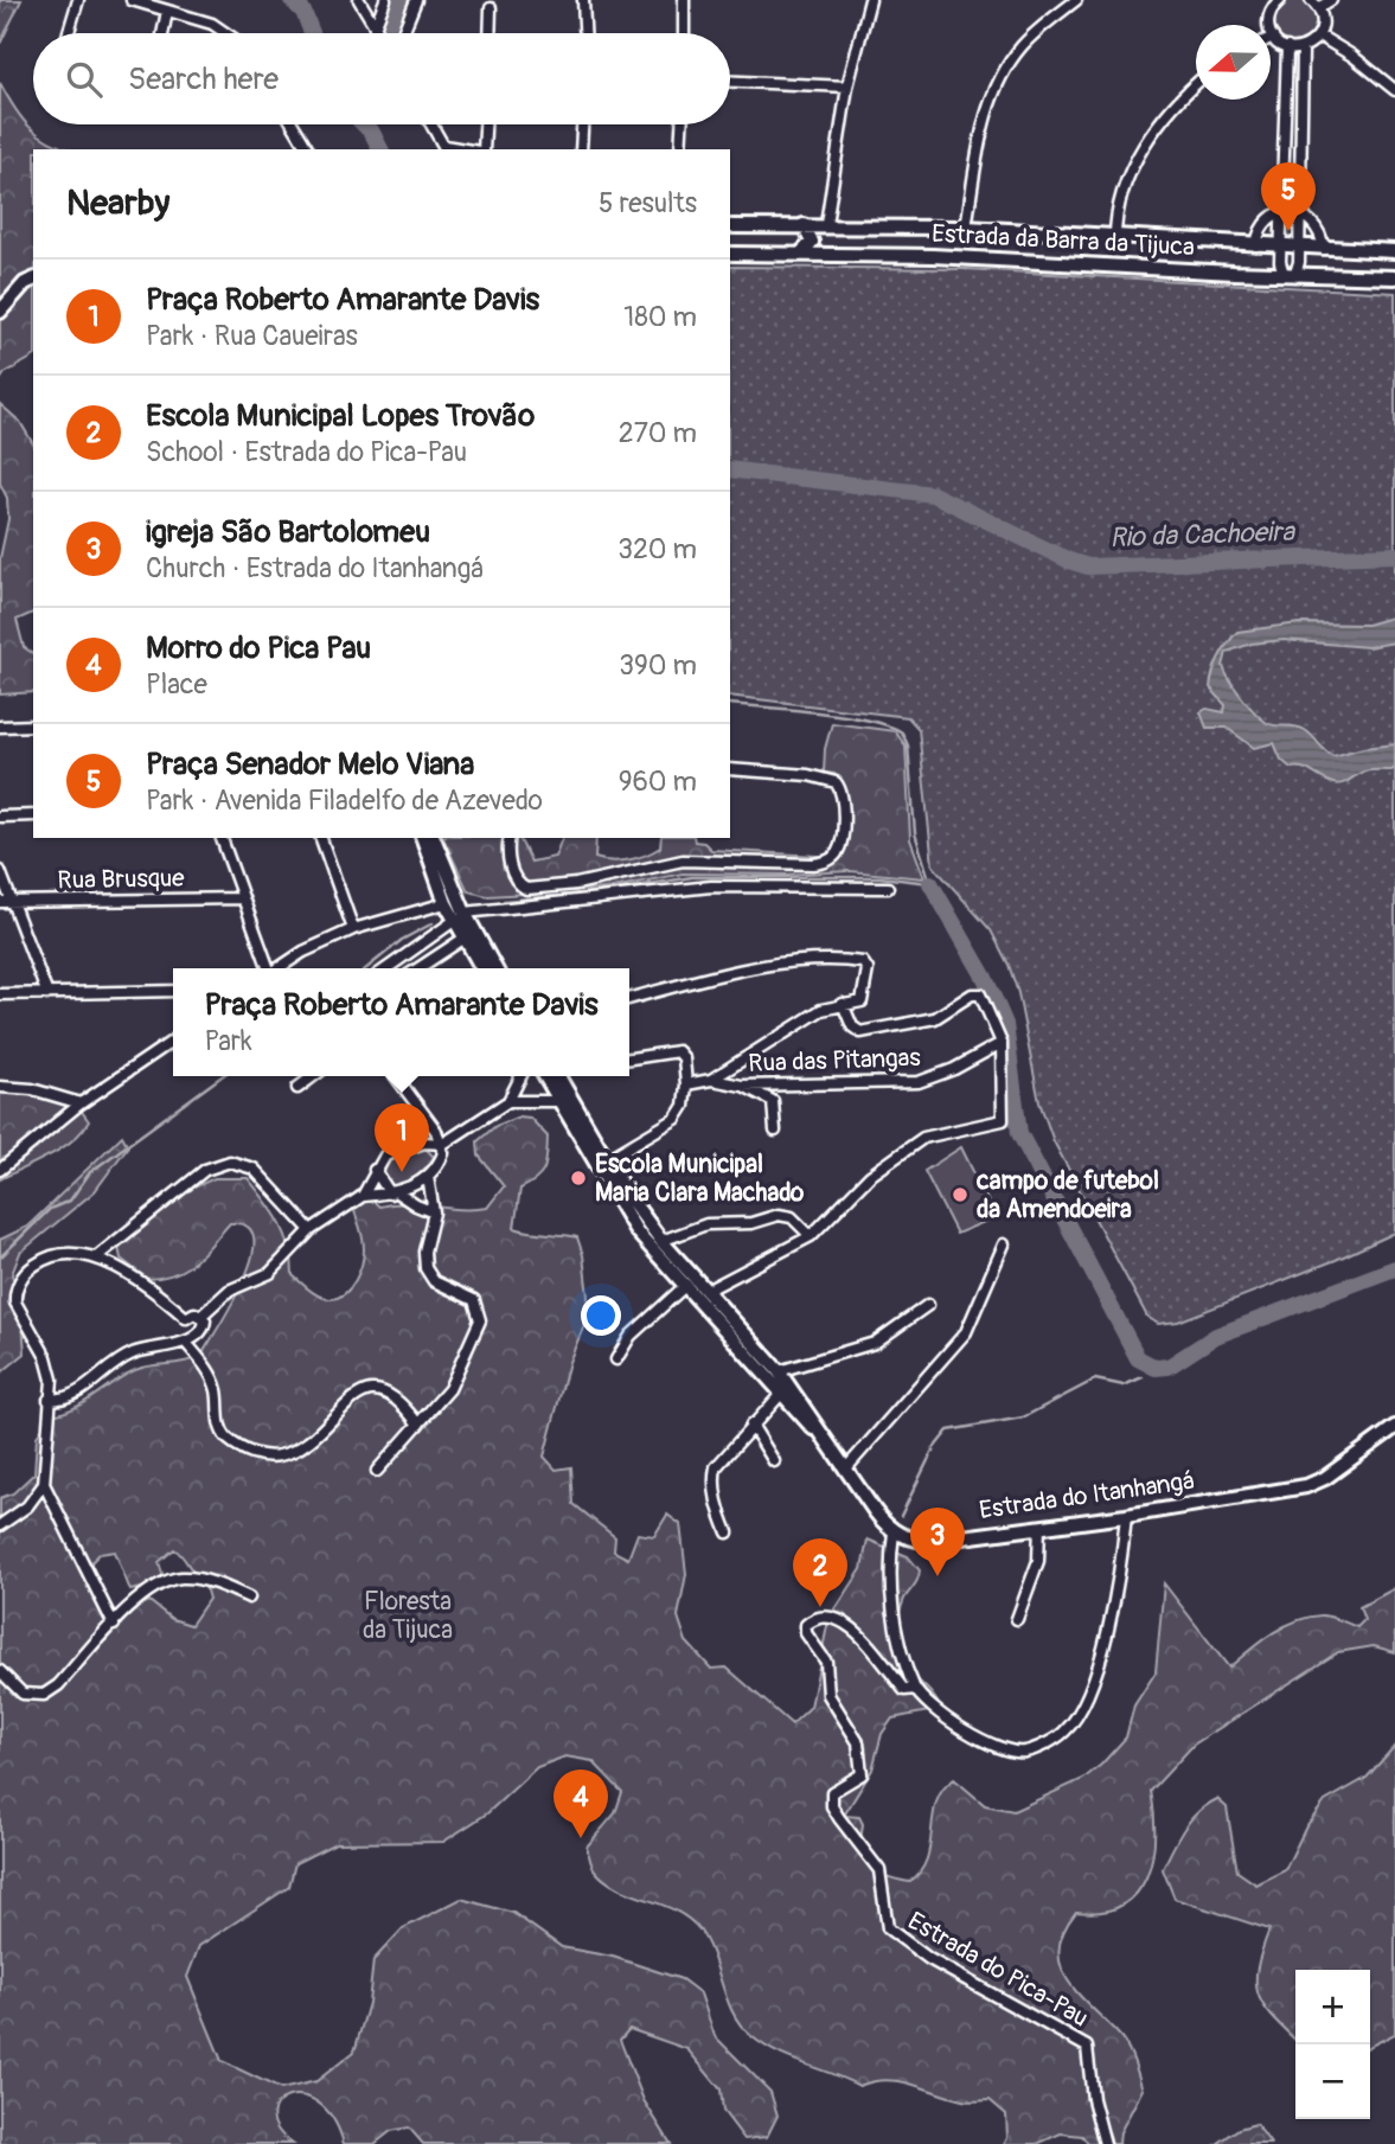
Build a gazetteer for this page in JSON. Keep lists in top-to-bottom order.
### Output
{
  "streets": {
    "main road": ["Estrada da Barra da Tijuca", "Estrada do Itanhangá"],
    "street": ["Rua Brusque", "Rua das Pitangas", "Estrada do Pica-Pau"]
  },
  "water": ["Rio da Cachoeira"],
  "parks": ["Floresta da Tijuca"],
  "places": ["Escola Municipal Maria Clara Machado", "campo de futebol da Amendoeira"],
  "north": "left",
  "page": {
    "search": "Search here",
    "heading": ["Nearby", "5 results"],
    "pins": [
      "5",
      "1",
      "3",
      "2",
      "4"
    ],
    "list": [
      {
        "mark": "1",
        "name": "Praça Roberto Amarante Davis",
        "note": "Park · Rua Caueiras",
        "value": "180 m"
      },
      {
        "mark": "2",
        "name": "Escola Municipal Lopes Trovão",
        "note": "School · Estrada do Pica-Pau",
        "value": "270 m"
      },
      {
        "mark": "3",
        "name": "igreja São Bartolomeu",
        "note": "Church · Estrada do Itanhangá",
        "value": "320 m"
      },
      {
        "mark": "4",
        "name": "Morro do Pica Pau",
        "note": "Place",
        "value": "390 m"
      },
      {
        "mark": "5",
        "name": "Praça Senador Melo Viana",
        "note": "Park · Avenida Filadelfo de Azevedo",
        "value": "960 m"
      }
    ],
    "popup": ["Praça Roberto Amarante Davis", "Park"],
    "map_buttons": ["+", "−"]
  }
}
